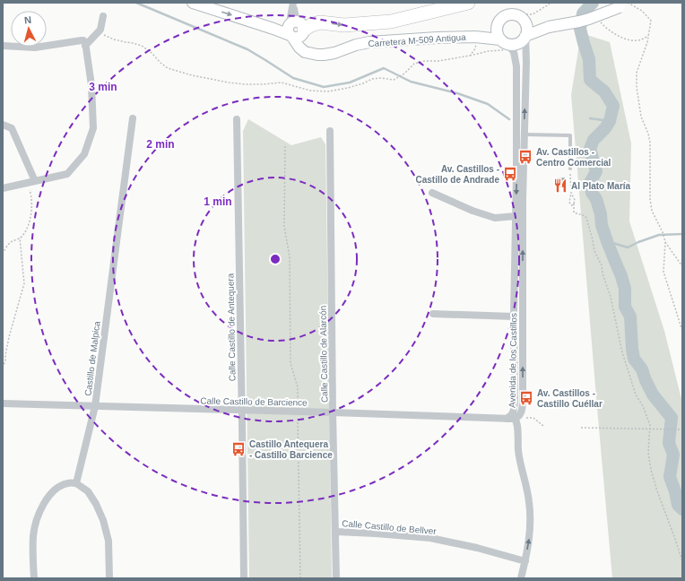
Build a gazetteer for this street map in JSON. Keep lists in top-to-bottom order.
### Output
{
  "streets": {
    "street": [
      "Carretera M-509 Antigua",
      "Calle Castillo de Antequera",
      "Calle Castillo de Alarcón",
      "Castillo de Malpica",
      "Avenida de los Castillos",
      "Calle Castillo de Barcience",
      "Calle Castillo de Bellver"
    ]
  },
  "crossings": [
    ["Carretera M-509 Antigua", "Avenida de los Castillos"],
    ["Calle Castillo de Antequera", "Calle Castillo de Barcience"],
    ["Calle Castillo de Alarcón", "Calle Castillo de Barcience"],
    ["Calle Castillo de Alarcón", "Calle Castillo de Bellver"],
    ["Castillo de Malpica", "Calle Castillo de Barcience"],
    ["Avenida de los Castillos", "Calle Castillo de Barcience"]
  ],
  "places": {
    "bus stop": [
      "Av. Castillos - Centro Comercial",
      "Av. Castillos - Castillo de Andrade",
      "Av. Castillos - Castillo Cuéllar",
      "Castillo Antequera - Castillo Barcience"
    ],
    "restaurant": ["Al Plato María"]
  },
  "north": "top",
  "rings": ["3 min", "2 min", "1 min"]
}
